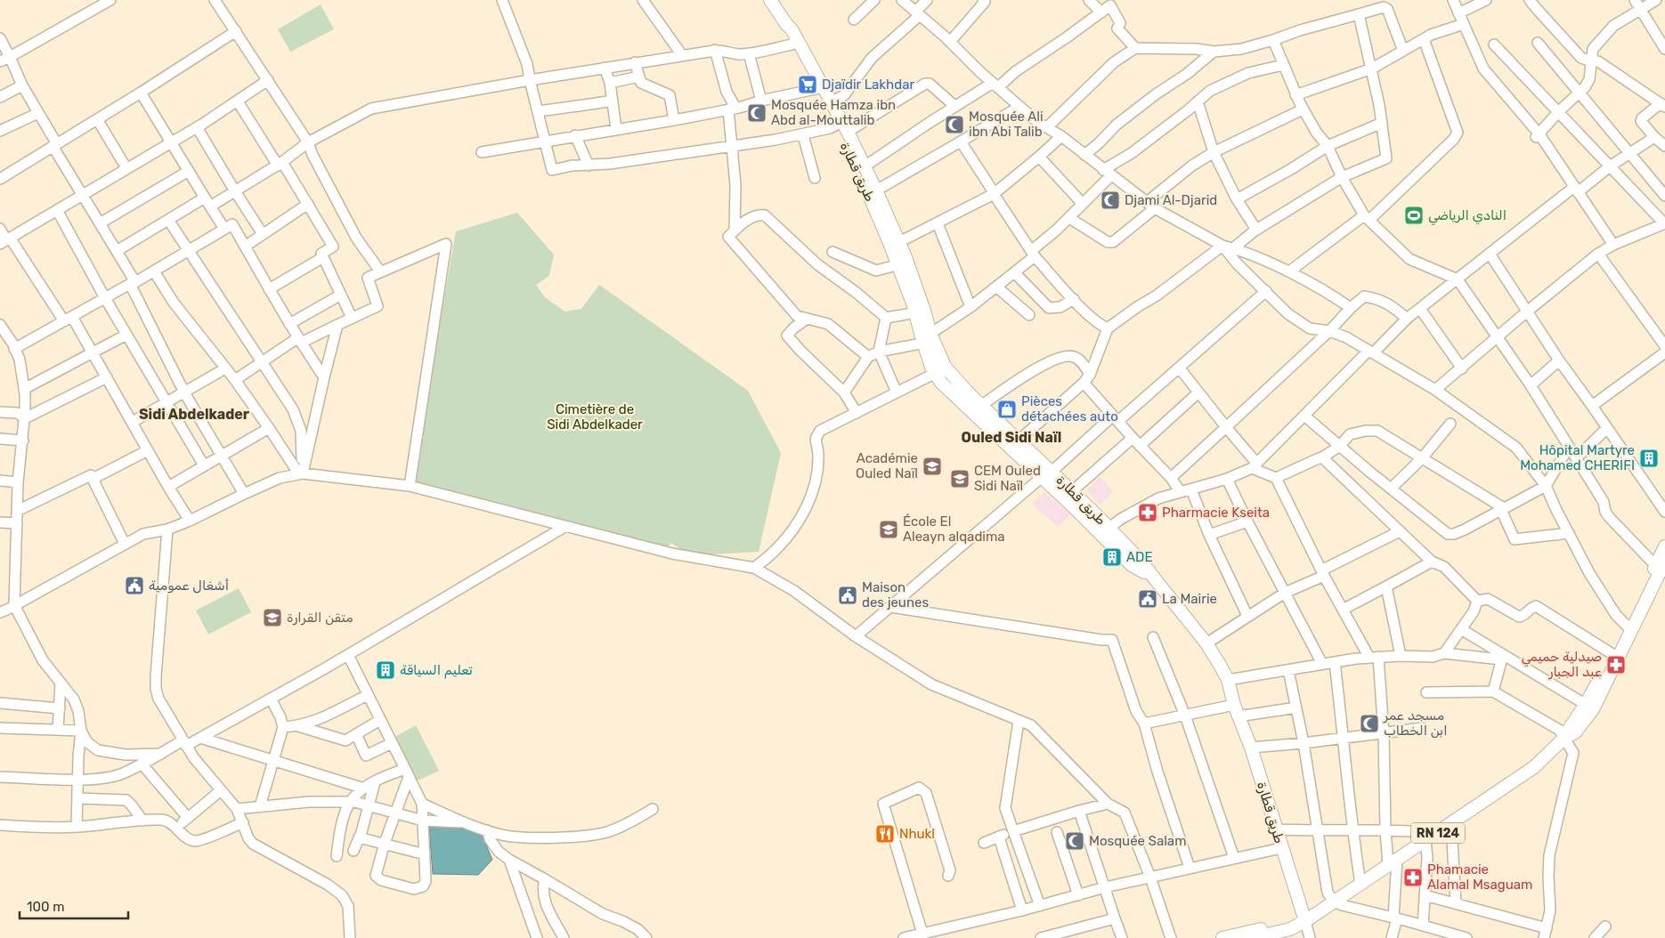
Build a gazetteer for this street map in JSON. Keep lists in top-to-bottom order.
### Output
{
  "streets": {
    "main road": ["طريق قطارة", "RN 124"]
  },
  "crossings": [
    ["طريق قطارة", "RN 124"]
  ],
  "districts": ["Sidi Abdelkader", "Ouled Sidi Naïl"],
  "parks": ["Cimetière de Sidi Abdelkader"],
  "places": {
    "supermarket": ["Djaïdir Lakhdar"],
    "mosque": [
      "Mosquée Hamza ibn Abd al-Mouttalib",
      "Mosquée Ali ibn Abi Talib",
      "Djami Al-Djarid",
      "مسجد عمر ابن الخطاب",
      "Mosquée Salam"
    ],
    "sports": ["النادي الرياضي"],
    "shop": ["Pièces détachées auto"],
    "building": ["Hôpital Martyre Mohamed CHERIFI", "ADE", "تعليم السياقة"],
    "school or university": [
      "Académie Ouled Naïl",
      "CEM Ouled Sidi Naïl",
      "École El Aleayn alqadima",
      "متقن القرارة"
    ],
    "pharmacy": ["Pharmacie Kseita", "صيدلية حميمي عبد الجبار", "Phamacie Alamal Msaguam"],
    "public building": ["أشغال عمومية", "Maison des jeunes", "La Mairie"],
    "restaurant": ["Nhukl"]
  },
  "scale_bar": "100 m"
}
